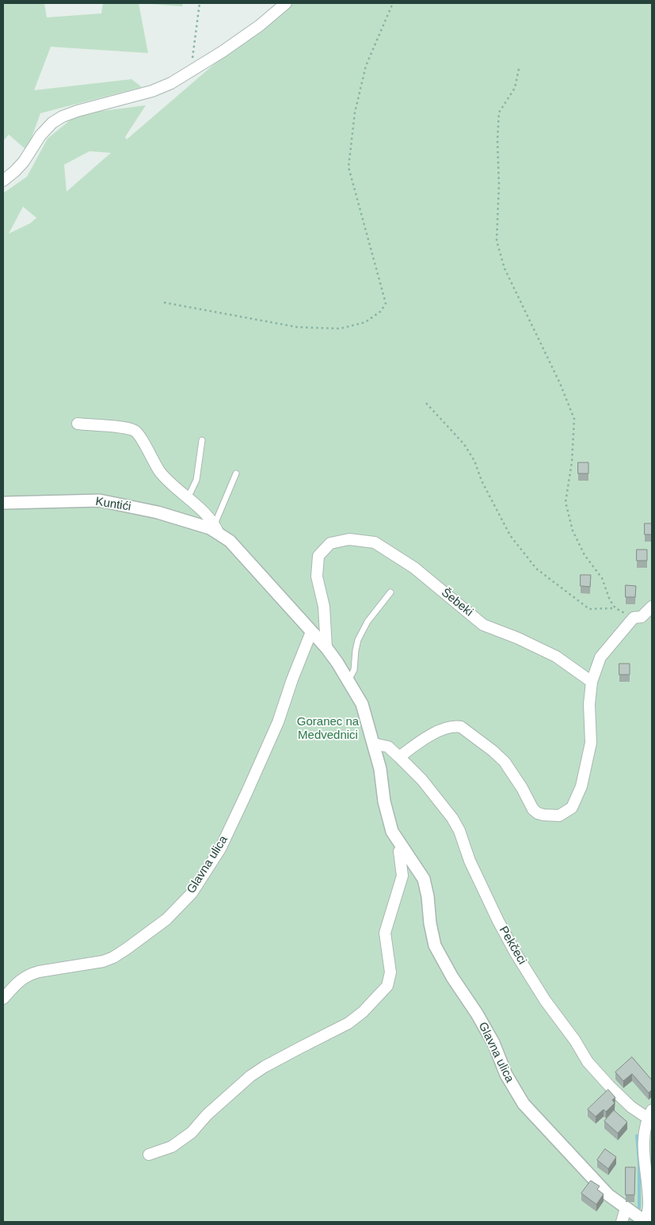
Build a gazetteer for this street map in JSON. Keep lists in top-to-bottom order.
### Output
{
  "streets": {
    "street": [
      "Kuntići",
      "Šebeki",
      "Glavna ulica",
      "Pekčeci"
    ]
  },
  "crossings": [
    ["Kuntići", "Šebeki"],
    ["Kuntići", "Glavna ulica"],
    ["Šebeki", "Glavna ulica"],
    ["Glavna ulica", "Pekčeci"]
  ],
  "parks": ["Goranec na Medvednici"]
}
